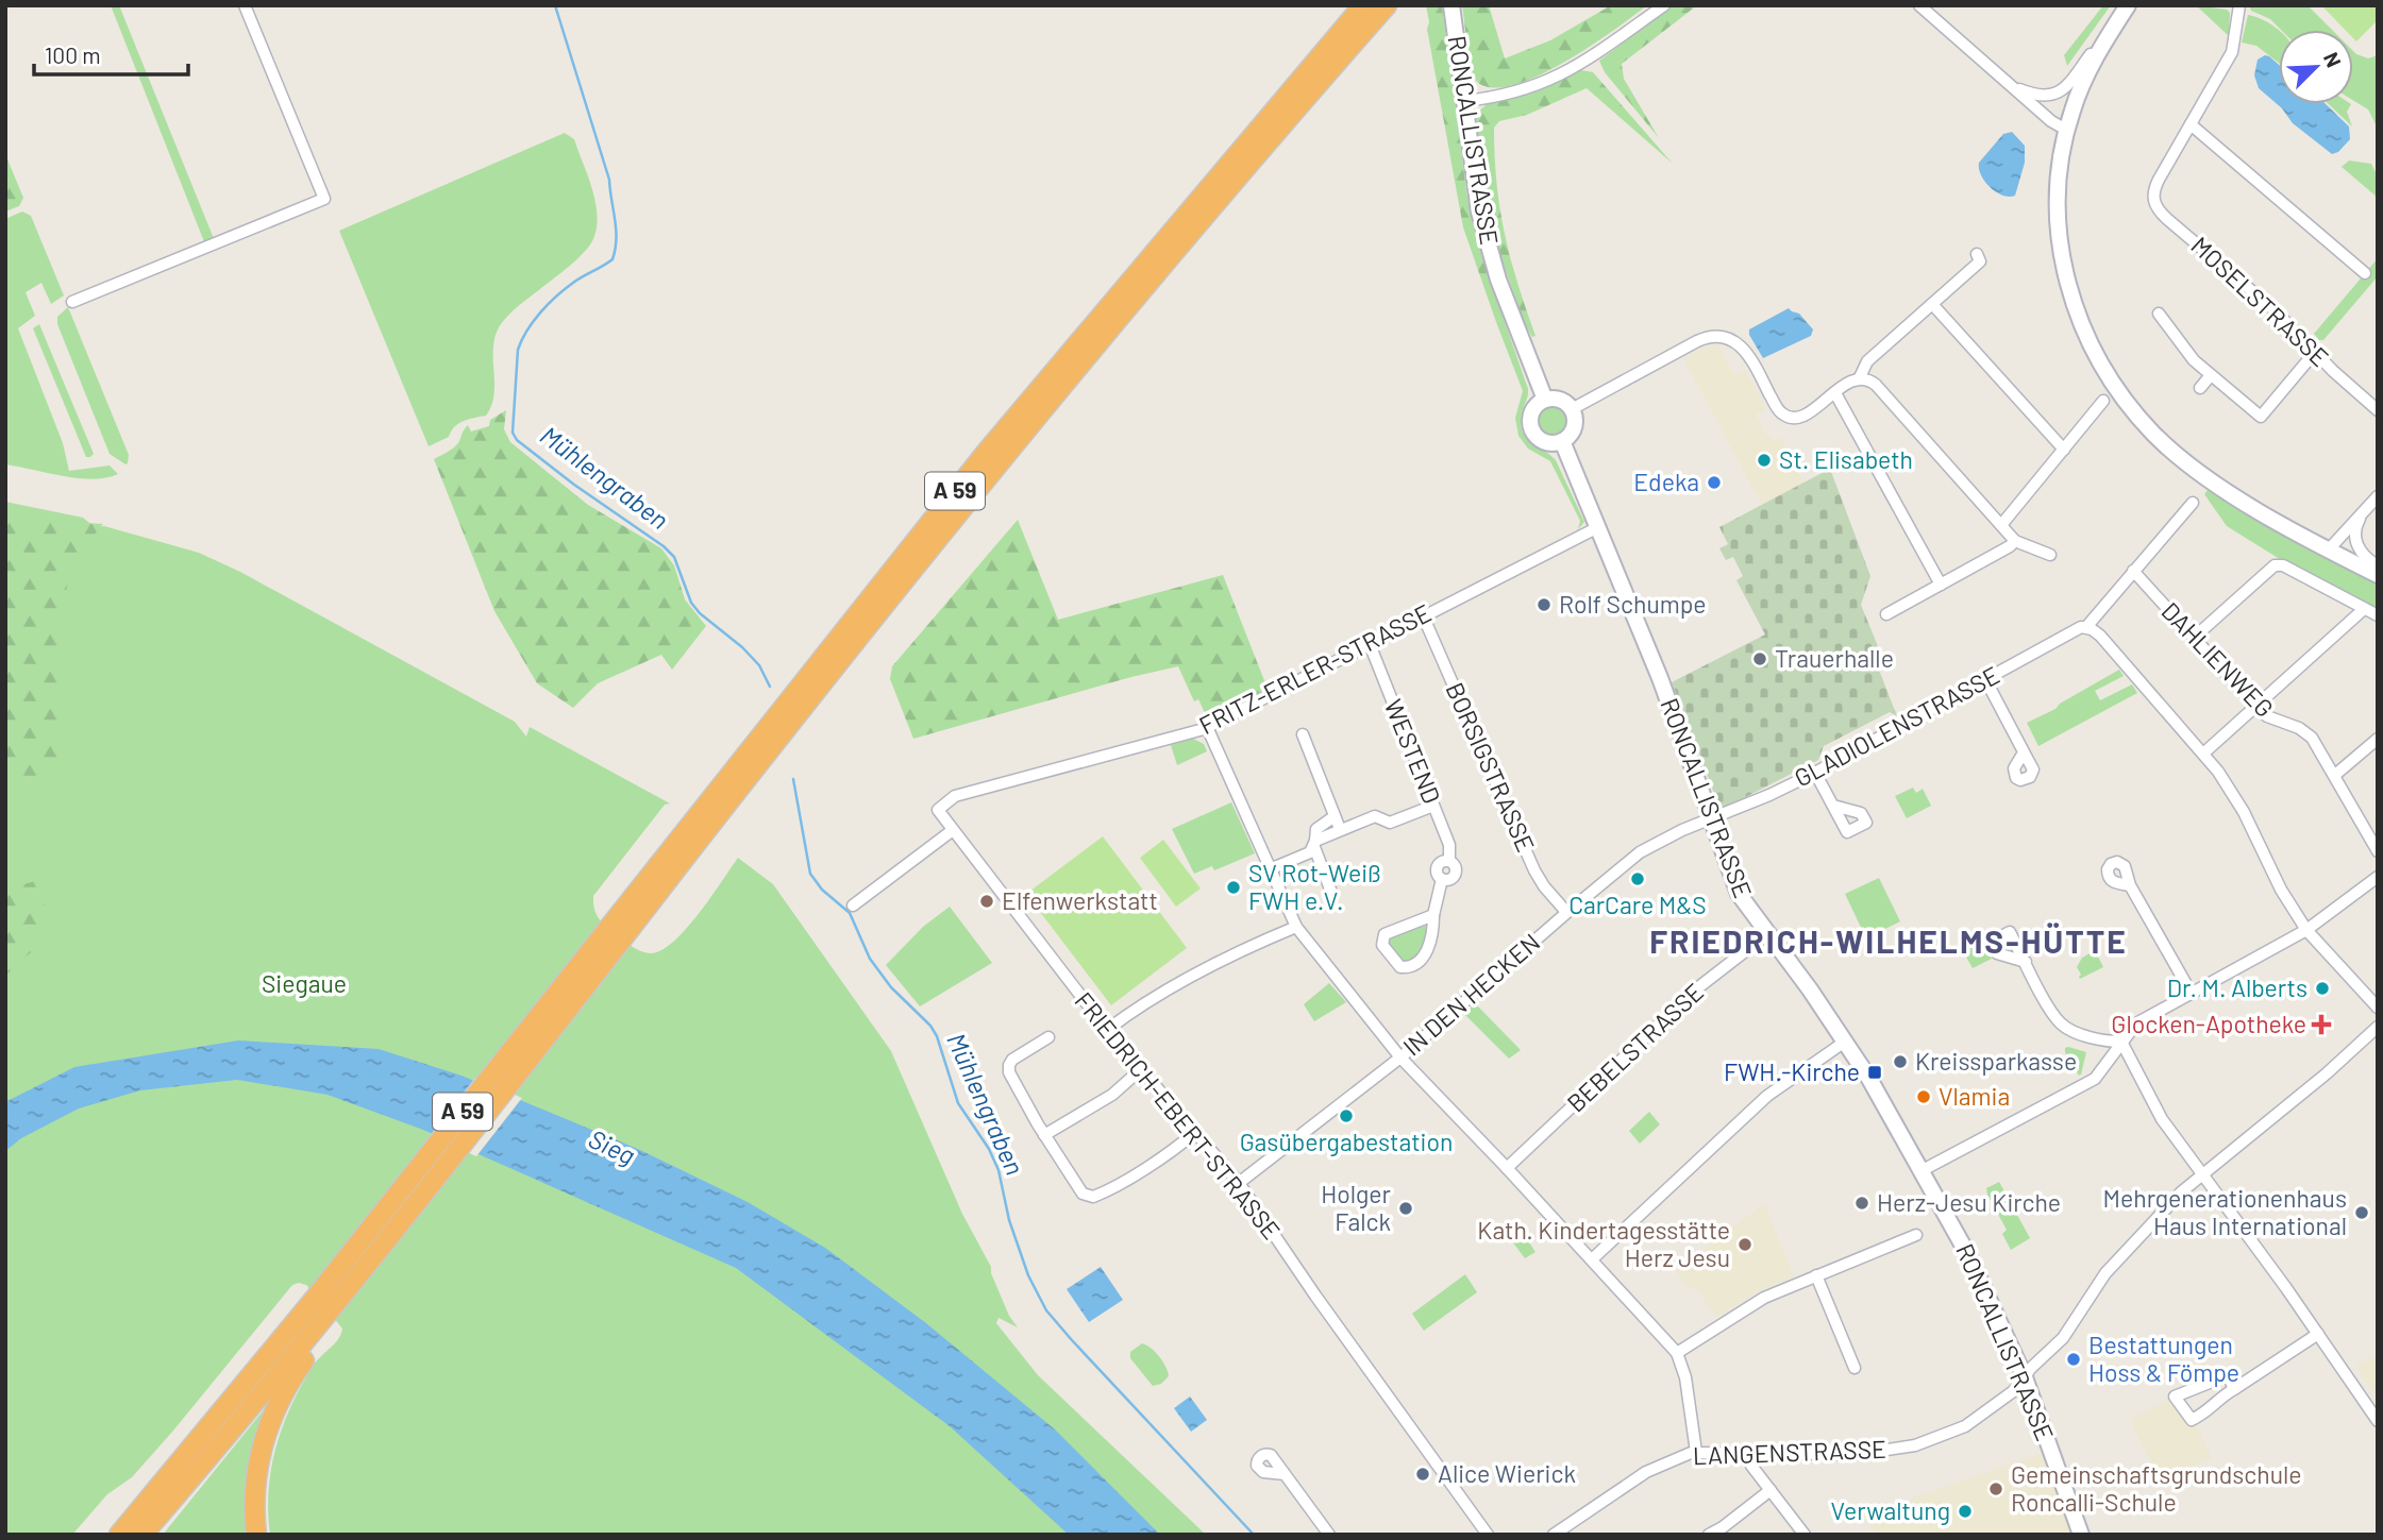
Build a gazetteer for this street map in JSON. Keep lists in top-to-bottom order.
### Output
{
  "streets": {
    "highway": ["A 59"],
    "street": [
      "RONCALLISTRASSE",
      "MOSELSTRASSE",
      "DAHLIENWEG",
      "FRITZ-ERLER-STRASSE",
      "GLADIOLENSTRASSE",
      "WESTEND",
      "BORSIGSTRASSE",
      "IN DEN HECKEN",
      "BEBELSTRASSE",
      "FRIEDRICH-EBERT-STRASSE",
      "LANGENSTRASSE"
    ]
  },
  "crossings": [
    ["RONCALLISTRASSE", "FRITZ-ERLER-STRASSE"],
    ["RONCALLISTRASSE", "GLADIOLENSTRASSE"],
    ["RONCALLISTRASSE", "IN DEN HECKEN"],
    ["RONCALLISTRASSE", "BEBELSTRASSE"],
    ["RONCALLISTRASSE", "LANGENSTRASSE"],
    ["DAHLIENWEG", "GLADIOLENSTRASSE"],
    ["FRITZ-ERLER-STRASSE", "WESTEND"],
    ["FRITZ-ERLER-STRASSE", "BORSIGSTRASSE"],
    ["FRITZ-ERLER-STRASSE", "FRIEDRICH-EBERT-STRASSE"],
    ["GLADIOLENSTRASSE", "IN DEN HECKEN"],
    ["BORSIGSTRASSE", "IN DEN HECKEN"],
    ["IN DEN HECKEN", "FRIEDRICH-EBERT-STRASSE"]
  ],
  "districts": ["FRIEDRICH-WILHELMS-HÜTTE"],
  "water": ["Mühlengraben", "Sieg"],
  "parks": ["Siegaue"],
  "places": {
    "other": [
      "St. Elisabeth",
      "Edeka",
      "Rolf Schumpe",
      "Trauerhalle",
      "CarCare M&S",
      "SV Rot-Weiß FWH e.V.",
      "Elfenwerkstatt",
      "Dr. M. Alberts",
      "Kreissparkasse",
      "Vlamia",
      "Gasübergabestation",
      "Herz-Jesu Kirche",
      "Holger Falck",
      "Mehrgenerationenhaus Haus International",
      "Kath. Kindertagesstätte Herz Jesu",
      "Bestattungen Hoss & Fömpe",
      "Alice Wierick",
      "Gemeinschaftsgrundschule Roncalli-Schule",
      "Verwaltung"
    ],
    "health": ["Glocken-Apotheke"],
    "transit": ["FWH.-Kirche"]
  },
  "scale_bar": "100 m",
  "north": "top right"
}
